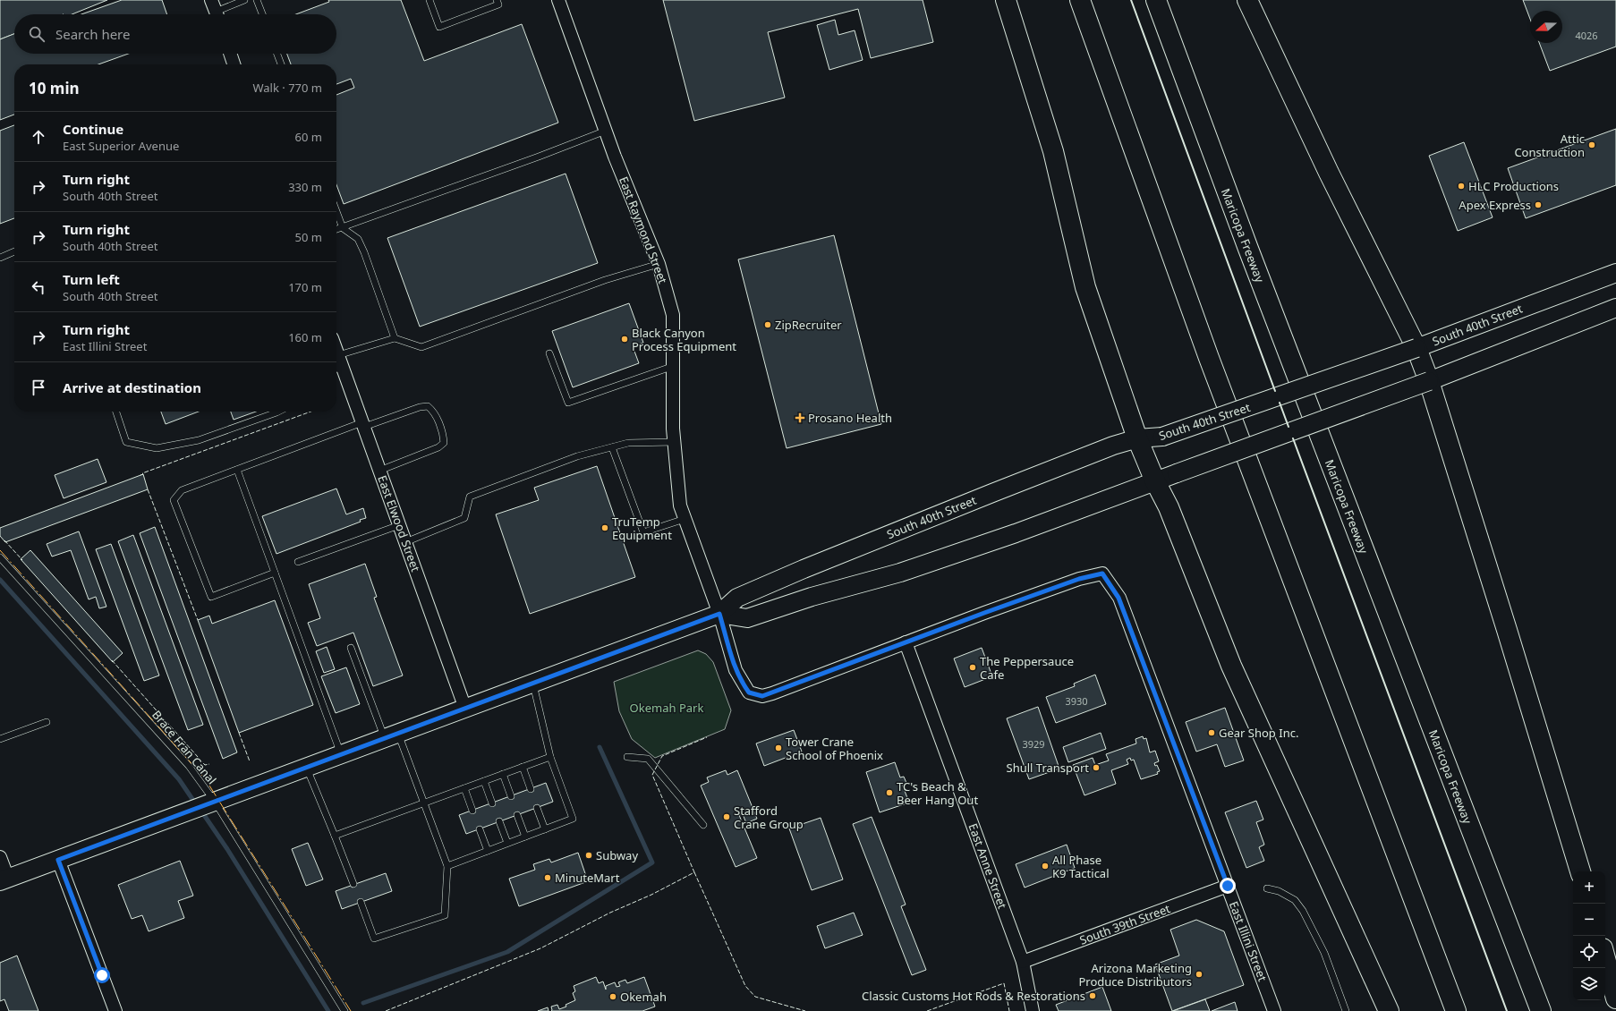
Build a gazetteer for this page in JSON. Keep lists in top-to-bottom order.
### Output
{
  "streets": {
    "highway": ["Maricopa Freeway"],
    "main road": ["South 40th Street"],
    "street": [
      "East Raymond Street",
      "East Elwood Street",
      "East Anne Street",
      "South 39th Street",
      "East Illini Street"
    ],
    "lane": ["Brace Fran Canal"]
  },
  "crossings": [
    ["East Raymond Street", "South 40th Street"],
    ["South 40th Street", "East Elwood Street"],
    ["South 40th Street", "Brace Fran Canal"],
    ["East Anne Street", "South 39th Street"],
    ["East Anne Street", "East Illini Street"],
    ["South 39th Street", "East Illini Street"]
  ],
  "parks": ["Okemah Park"],
  "places": {
    "other": [
      "Attic Construction",
      "HLC Productions",
      "Apex Express",
      "ZipRecruiter",
      "Black Canyon Process Equipment",
      "TruTemp Equipment",
      "The Peppersauce Cafe",
      "Gear Shop Inc.",
      "Tower Crane School of Phoenix",
      "Shull Transport",
      "TC's Beach & Beer Hang Out",
      "Stafford Crane Group",
      "Subway",
      "All Phase K9 Tactical",
      "MinuteMart",
      "Arizona Marketing Produce Distributors",
      "Classic Customs Hot Rods & Restorations",
      "Okemah"
    ],
    "health": ["Prosano Health"]
  },
  "house_numbers": ["4026", "3930", "3929"],
  "north": "left",
  "page": {
    "search": "Search here",
    "heading": ["10 min", "Walk · 770 m"],
    "list": [
      ["Continue", "East Superior Avenue", "60 m"],
      ["Turn right", "South 40th Street", "330 m"],
      ["Turn right", "South 40th Street", "50 m"],
      ["Turn left", "South 40th Street", "170 m"],
      ["Turn right", "East Illini Street", "160 m"],
      "Arrive at destination"
    ],
    "map_buttons": ["+", "−"]
  }
}
